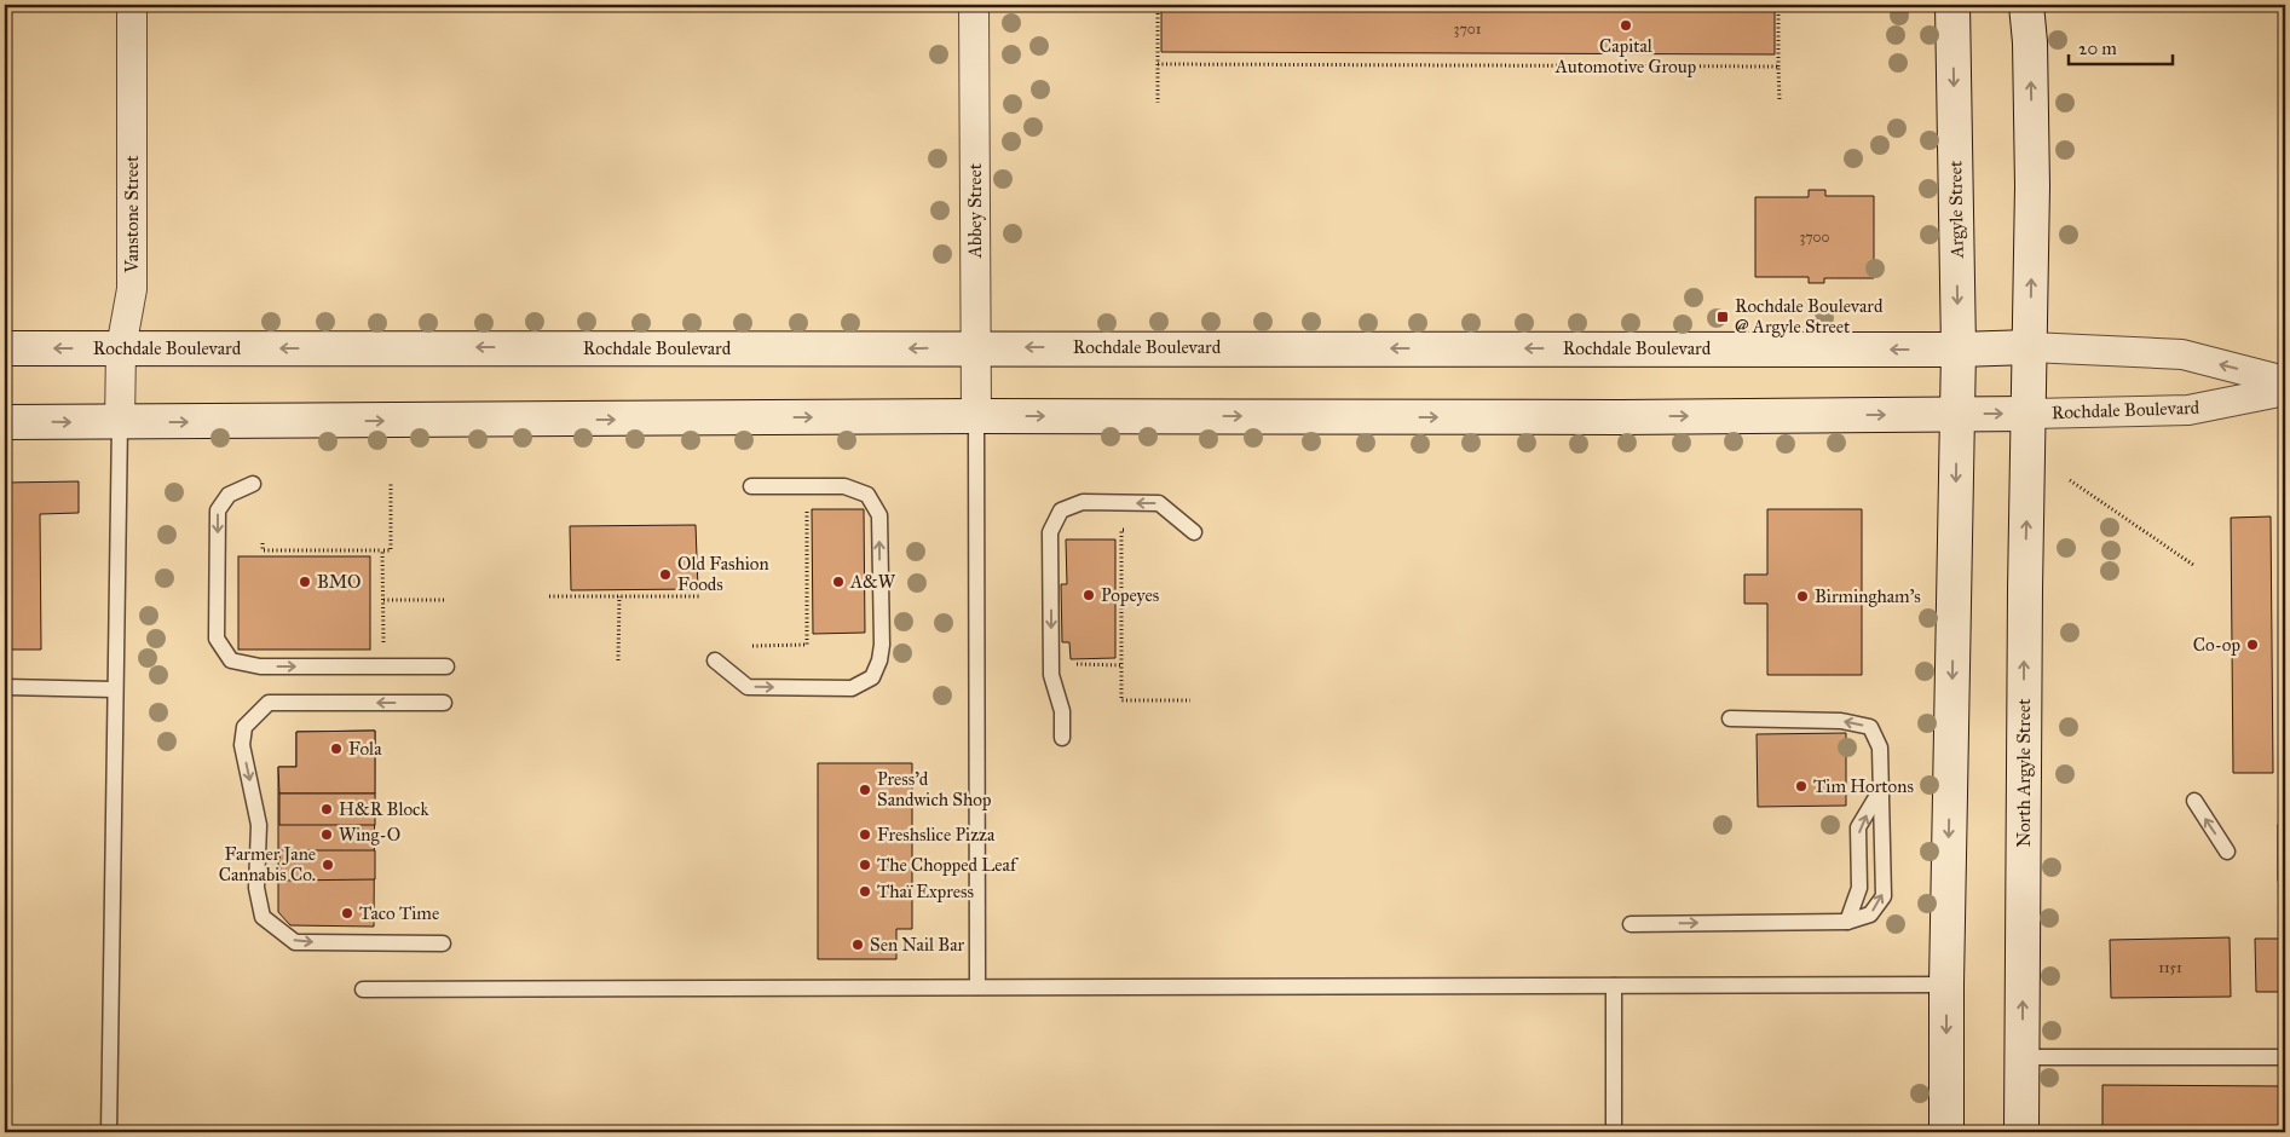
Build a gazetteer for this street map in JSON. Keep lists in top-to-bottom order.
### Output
{
  "streets": {
    "street": [
      "Argyle Street",
      "Abbey Street",
      "Vanstone Street",
      "Rochdale Boulevard",
      "North Argyle Street"
    ]
  },
  "crossings": [
    ["Argyle Street", "Rochdale Boulevard"],
    ["Abbey Street", "Rochdale Boulevard"],
    ["Vanstone Street", "Rochdale Boulevard"],
    ["Rochdale Boulevard", "North Argyle Street"]
  ],
  "places": {
    "other": [
      "Capital Automotive Group",
      "Old Fashion Foods",
      "BMO",
      "A&W",
      "Popeyes",
      "Birmingham's",
      "Co-op",
      "Fola",
      "Tim Hortons",
      "Press'd Sandwich Shop",
      "H&R Block",
      "Wing-O",
      "Freshslice Pizza",
      "Farmer Jane Cannabis Co.",
      "The Chopped Leaf",
      "Thaï Express",
      "Taco Time",
      "Sen Nail Bar"
    ],
    "transit": ["Rochdale Boulevard @ Argyle Street"]
  },
  "house_numbers": ["3701", "3700", "1151"],
  "scale_bar": "20 m"
}
